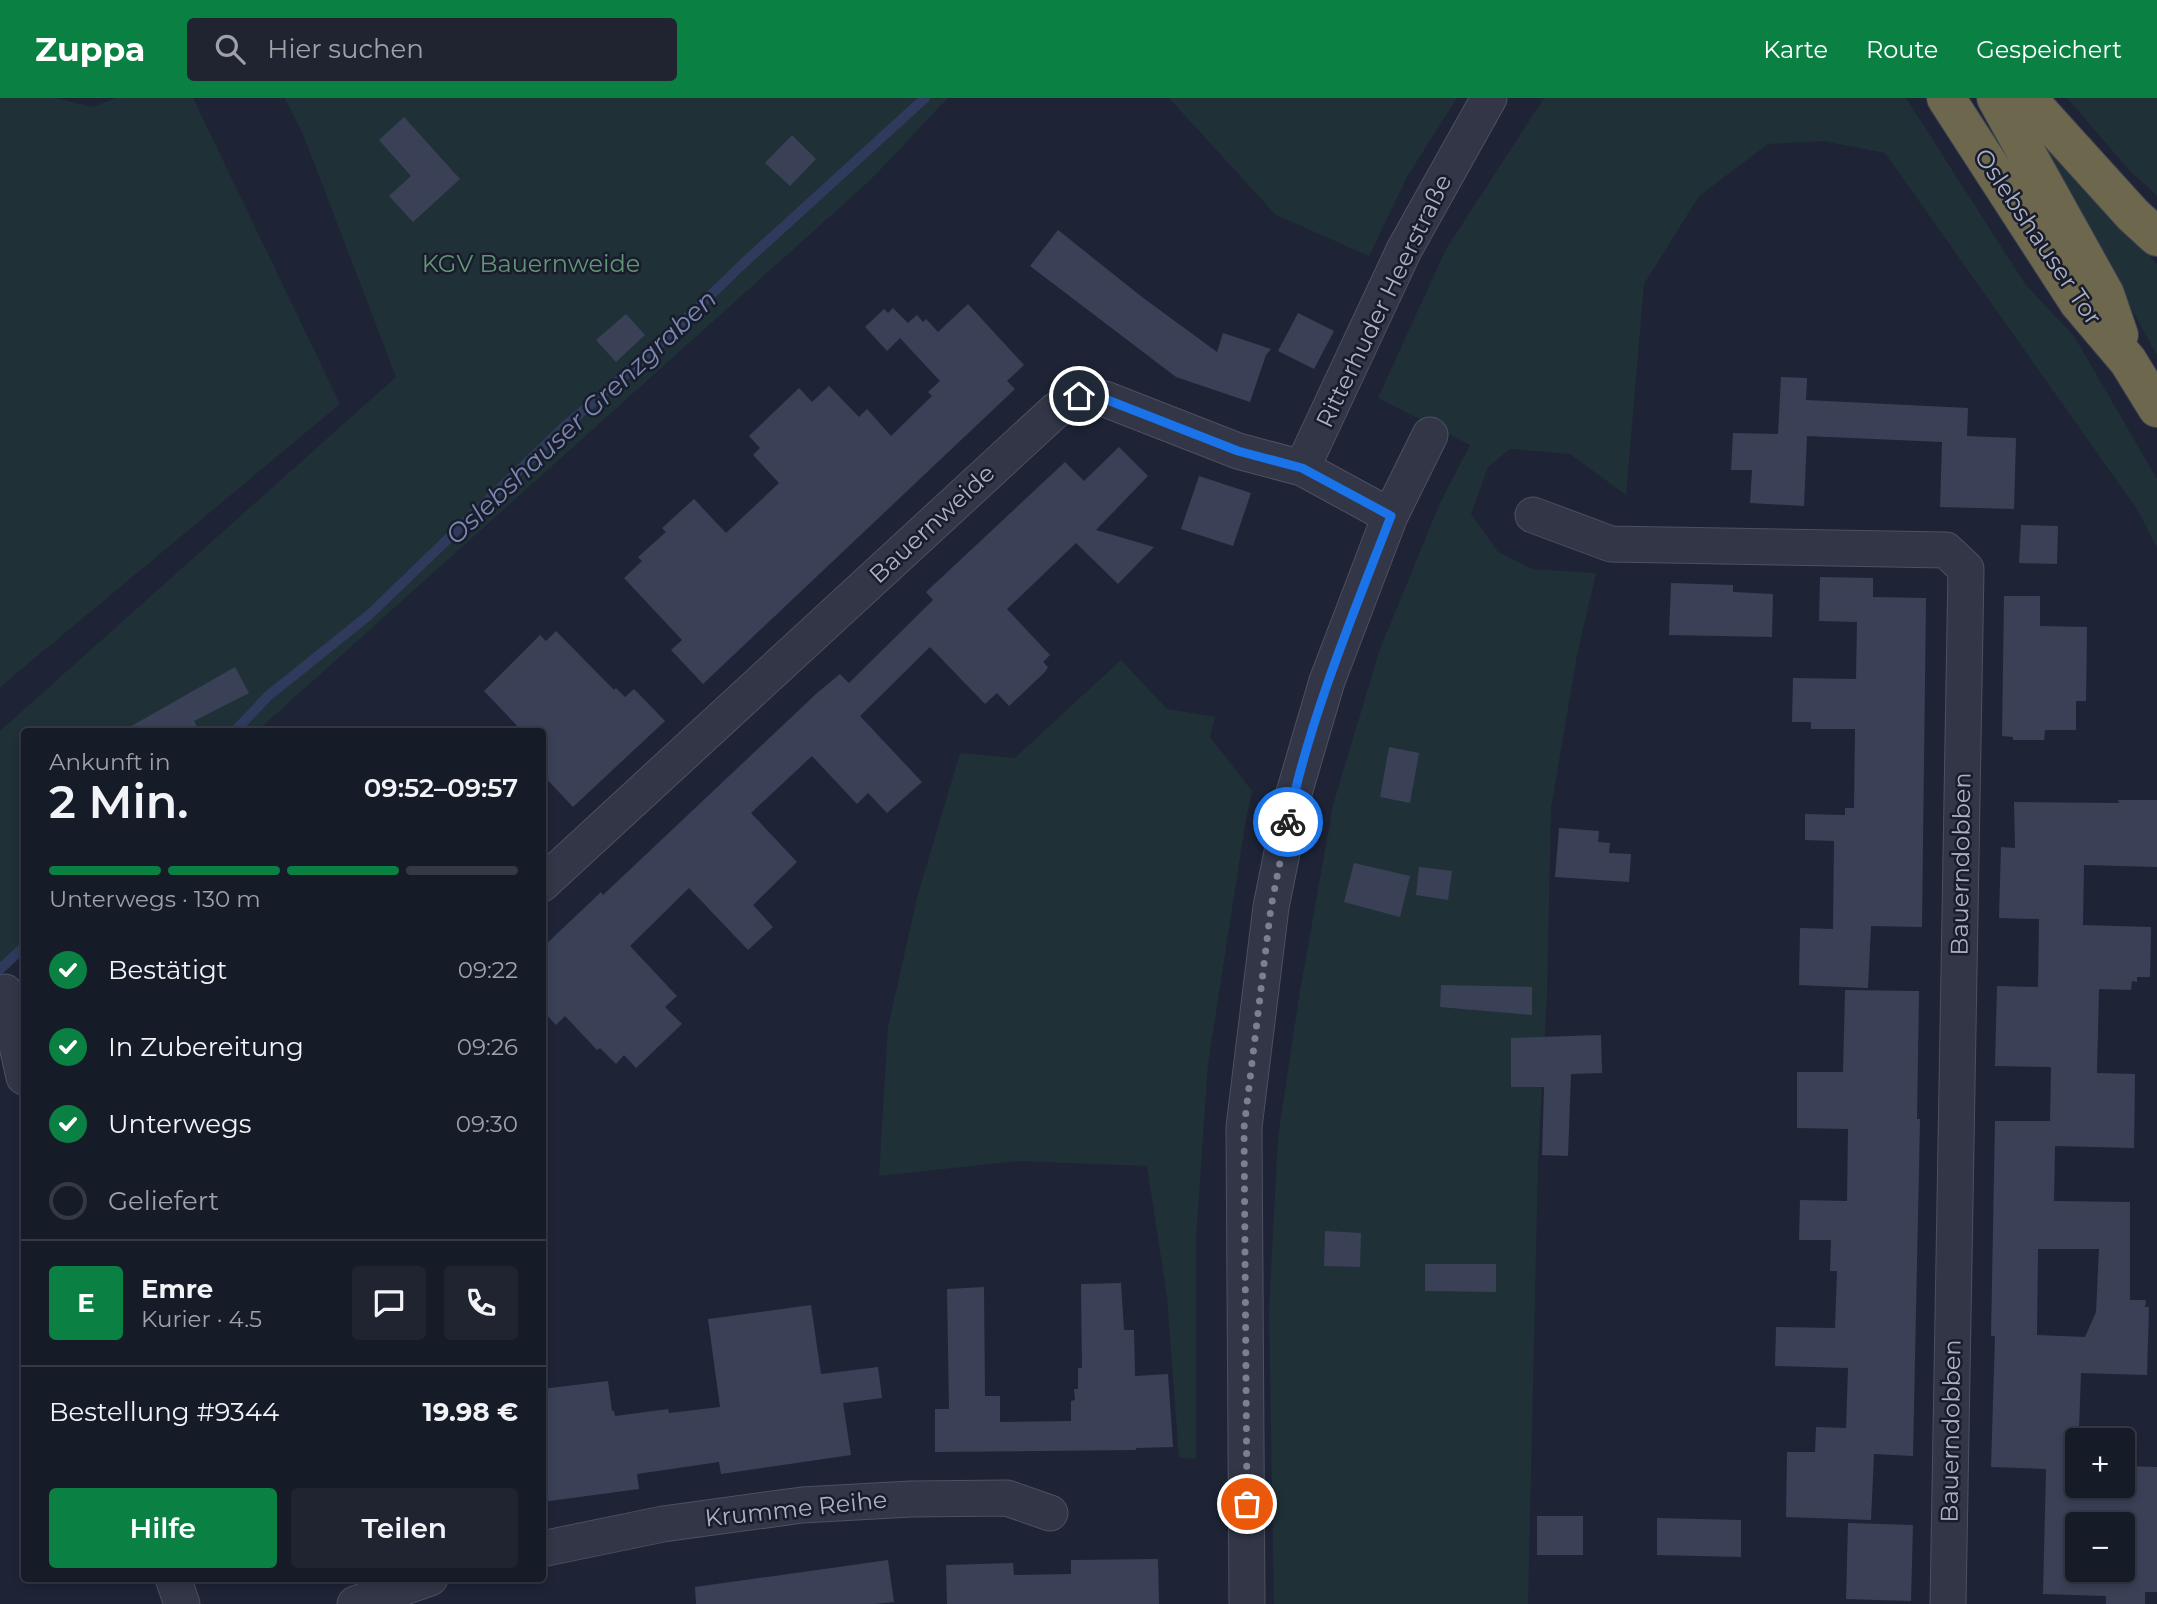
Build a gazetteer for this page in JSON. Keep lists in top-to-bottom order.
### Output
{
  "streets": {
    "highway": ["Oslebshauser Tor"],
    "street": [
      "Ritterhuder Heerstraße",
      "Bauernweide",
      "Bauerndobben",
      "Krumme Reihe"
    ]
  },
  "crossings": [
    ["Ritterhuder Heerstraße", "Bauernweide"]
  ],
  "water": ["Oslebshauser Grenzgraben"],
  "parks": ["KGV Bauernweide"],
  "page": {
    "header": "Zuppa",
    "search": "Hier suchen",
    "nav": ["Karte", "Route", "Gespeichert"],
    "heading": ["2 Min.", "Ankunft in", "09:52–09:57"],
    "panel": [
      "Emre",
      "Kurier · 4.5",
      "Bestellung #9344",
      "19.98 €"
    ],
    "bar": "Unterwegs · 130 m",
    "list": [
      ["Bestätigt", "09:22"],
      ["In Zubereitung", "09:26"],
      ["Unterwegs", "09:30"],
      "Geliefert"
    ],
    "round": "E",
    "map_buttons": ["+", "−"],
    "buttons": ["Hilfe", "Teilen"]
  }
}
